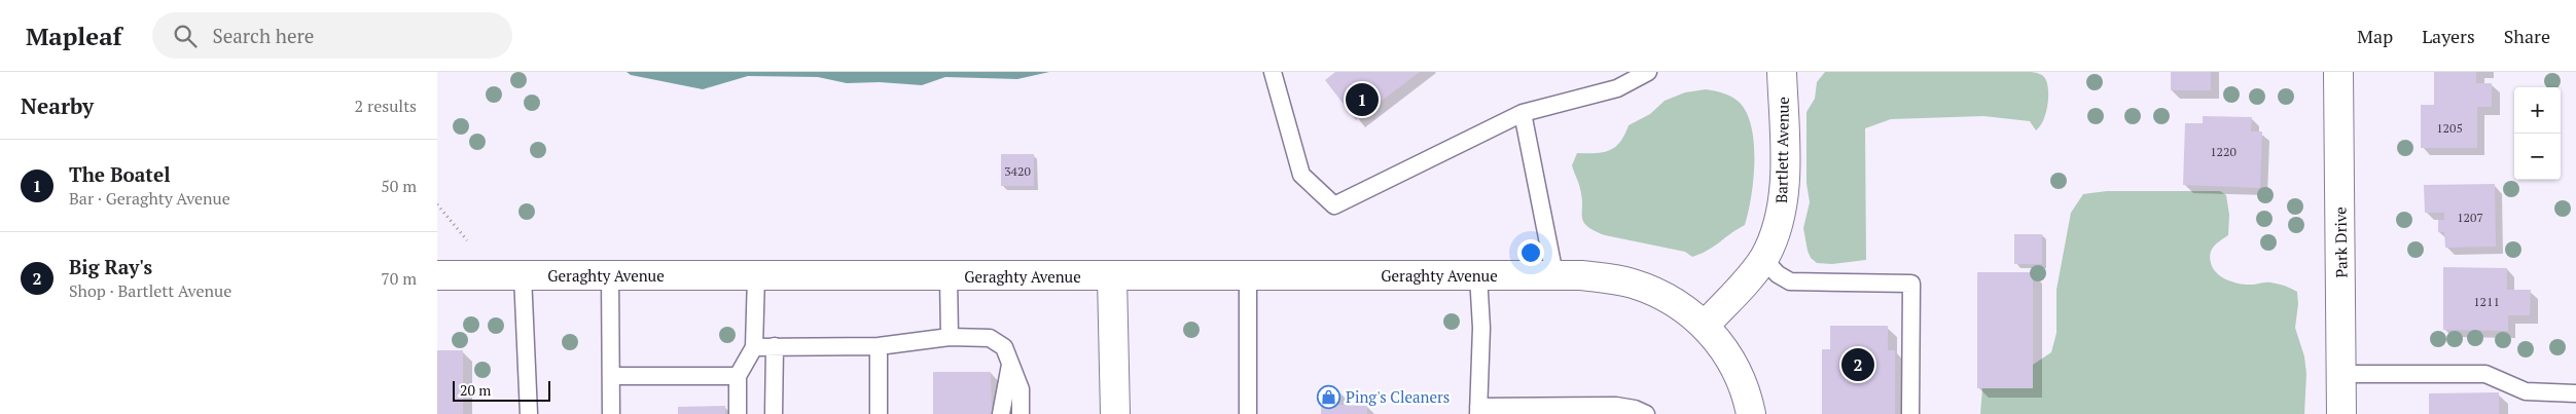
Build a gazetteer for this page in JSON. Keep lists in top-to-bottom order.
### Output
{
  "streets": {
    "street": ["Bartlett Avenue", "Park Drive", "Geraghty Avenue"]
  },
  "crossings": [
    ["Bartlett Avenue", "Geraghty Avenue"]
  ],
  "places": {
    "shop": ["Ping's Cleaners"]
  },
  "house_numbers": [
    "1205",
    "1220",
    "3420",
    "1207",
    "1211"
  ],
  "scale_bar": "20 m",
  "page": {
    "header": "Mapleaf",
    "search": "Search here",
    "nav": ["Map", "Layers", "Share"],
    "heading": ["Nearby", "2 results"],
    "pins": ["1", "2"],
    "map_buttons": ["+", "−"],
    "list": [
      {
        "mark": "1",
        "name": "The Boatel",
        "note": "Bar · Geraghty Avenue",
        "value": "50 m"
      },
      {
        "mark": "2",
        "name": "Big Ray's",
        "note": "Shop · Bartlett Avenue",
        "value": "70 m"
      }
    ],
    "scale": "20 m"
  }
}
